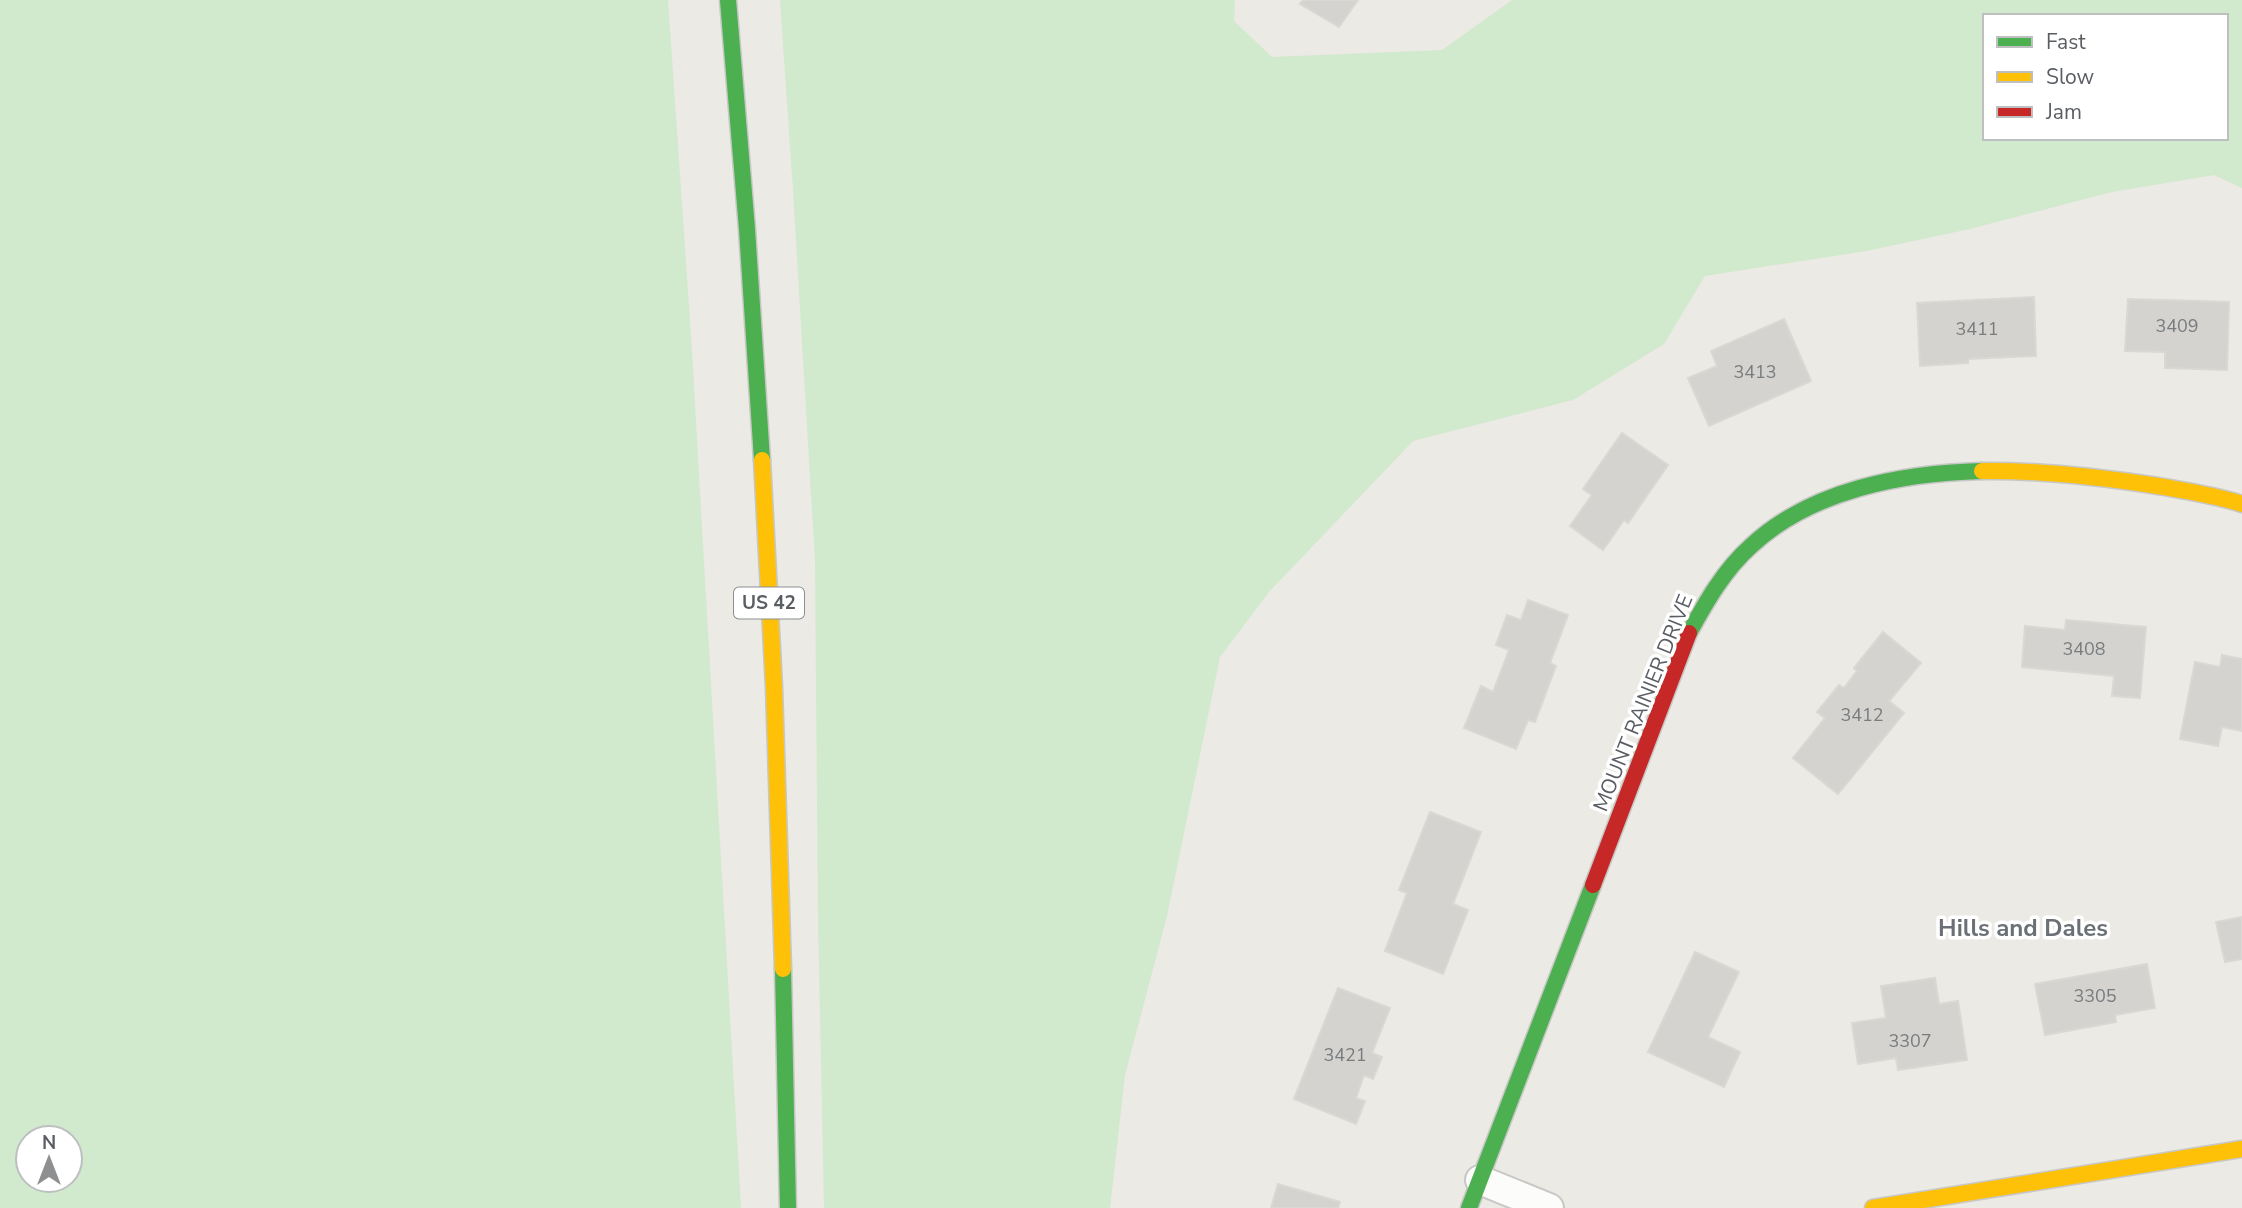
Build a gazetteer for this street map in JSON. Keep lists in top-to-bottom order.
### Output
{
  "streets": {
    "street": ["US 42", "MOUNT RAINIER DRIVE"]
  },
  "districts": ["Hills and Dales"],
  "house_numbers": [
    "3409",
    "3411",
    "3413",
    "3408",
    "3412",
    "3305",
    "3307",
    "3421"
  ],
  "legend": ["Fast", "Slow", "Jam"],
  "north": "top"
}
